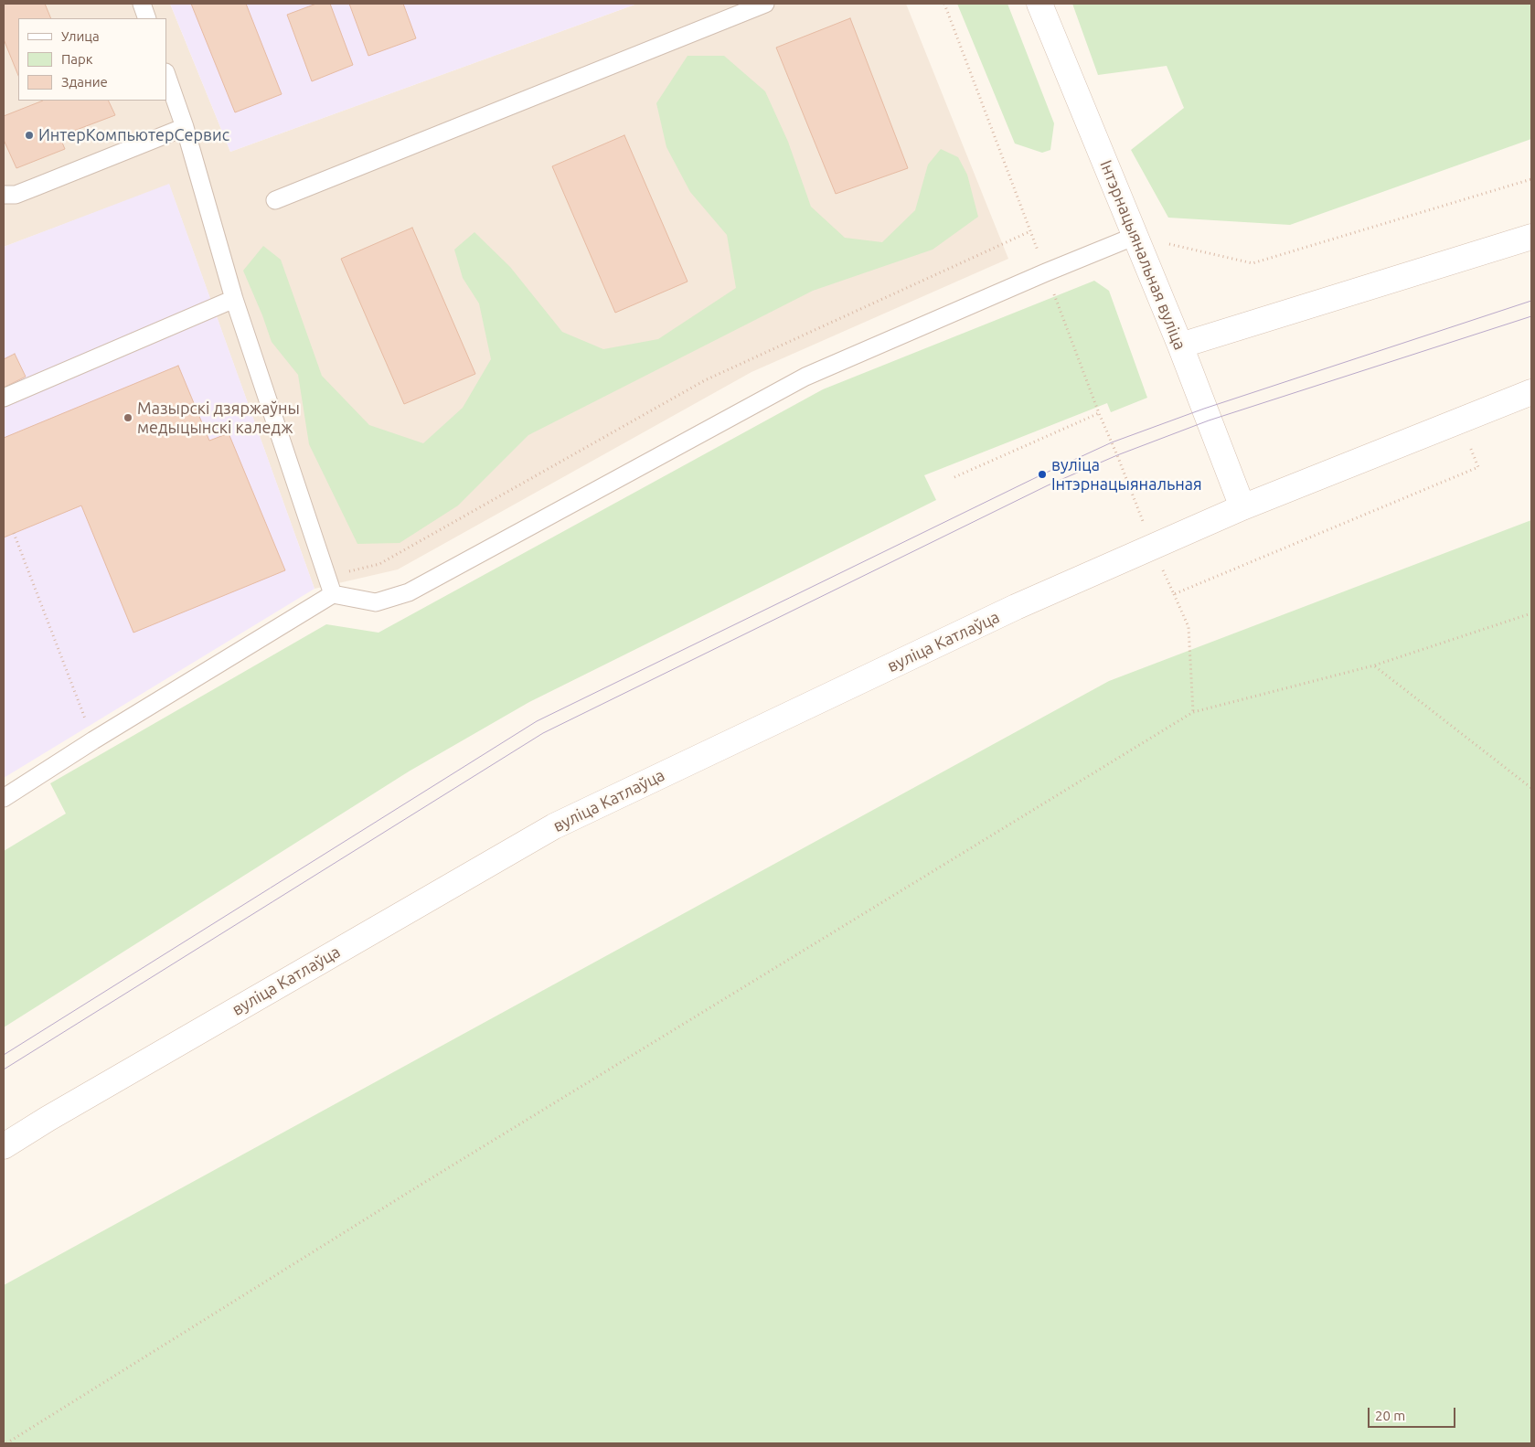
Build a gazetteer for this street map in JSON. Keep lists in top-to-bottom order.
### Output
{
  "streets": {
    "main road": ["Інтэрнацыянальная вуліца", "вуліца Катлаўца"]
  },
  "crossings": [
    ["Інтэрнацыянальная вуліца", "вуліца Катлаўца"]
  ],
  "places": ["ИнтерКомпьютерСервис", "Мазырскі дзяржаўны медыцынскі каледж", "вуліца Інтэрнацыянальная"],
  "legend": ["Улица", "Парк", "Здание"],
  "scale_bar": "20 m"
}
